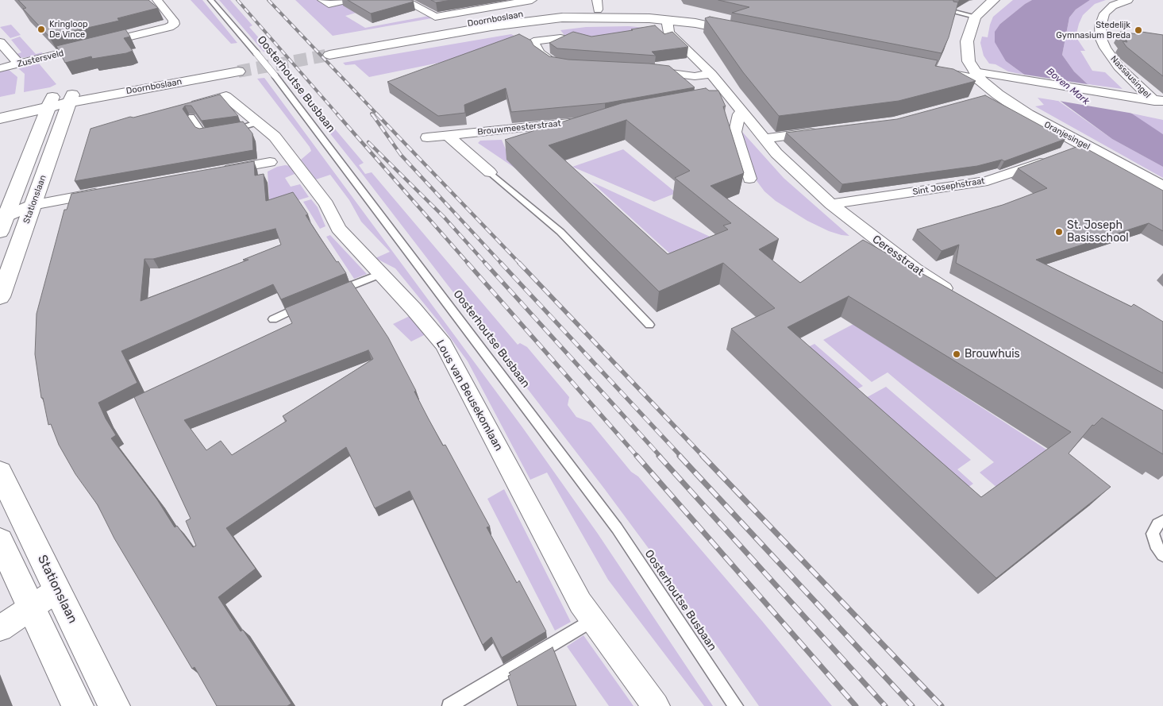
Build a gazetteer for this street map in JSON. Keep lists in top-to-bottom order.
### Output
{
  "streets": {
    "main road": ["Doornboslaan", "Oranjesingel", "Stationslaan"],
    "street": [
      "Zustersveld",
      "Nassausingel",
      "Brouwmeesterstraat",
      "Sint Josephstraat",
      "Ceresstraat",
      "Lous van Beusekomlaan"
    ],
    "lane": ["Oosterhoutse Busbaan"]
  },
  "crossings": [
    ["Doornboslaan", "Stationslaan"],
    ["Doornboslaan", "Ceresstraat"],
    ["Sint Josephstraat", "Ceresstraat"]
  ],
  "water": ["Boven Mark"],
  "places": [
    "Kringloop De Vince",
    "Stedelijk Gymnasium Breda",
    "St. Joseph Basisschool",
    "Brouwhuis"
  ]
}
